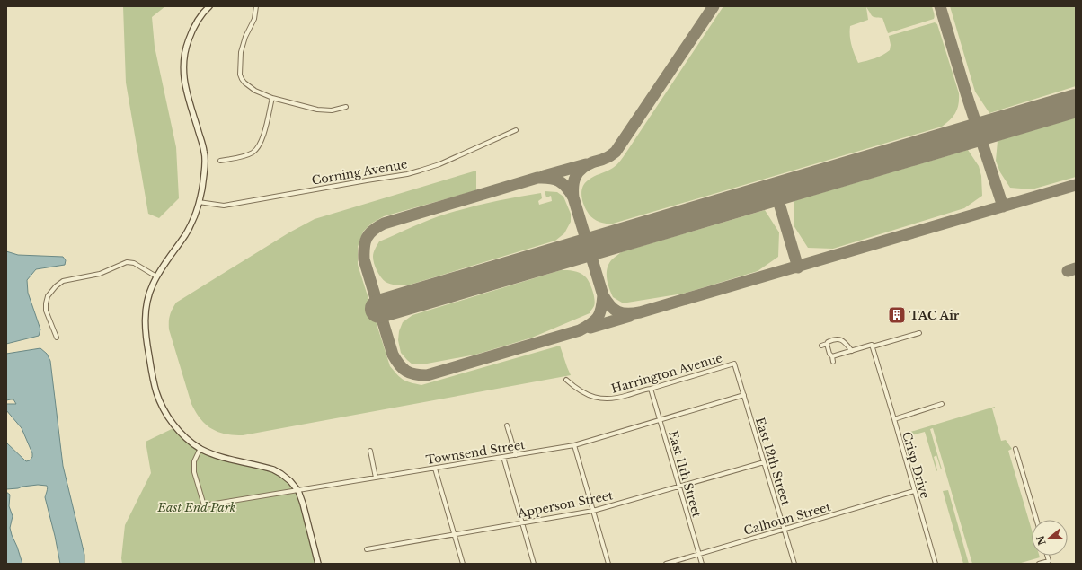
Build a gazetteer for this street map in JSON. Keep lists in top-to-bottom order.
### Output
{
  "streets": {
    "street": [
      "Corning Avenue",
      "Harrington Avenue",
      "Townsend Street",
      "East 12th Street",
      "Crisp Drive",
      "East 11th Street",
      "Apperson Street",
      "Calhoun Street"
    ]
  },
  "crossings": [
    ["Harrington Avenue", "East 12th Street"],
    ["Harrington Avenue", "East 11th Street"],
    ["Townsend Street", "East 12th Street"],
    ["Townsend Street", "East 11th Street"],
    ["East 12th Street", "Apperson Street"],
    ["East 12th Street", "Calhoun Street"],
    ["Crisp Drive", "Calhoun Street"],
    ["East 11th Street", "Apperson Street"],
    ["East 11th Street", "Calhoun Street"]
  ],
  "parks": ["East End Park"],
  "places": {
    "building": ["TAC Air"]
  },
  "north": "left"
}
